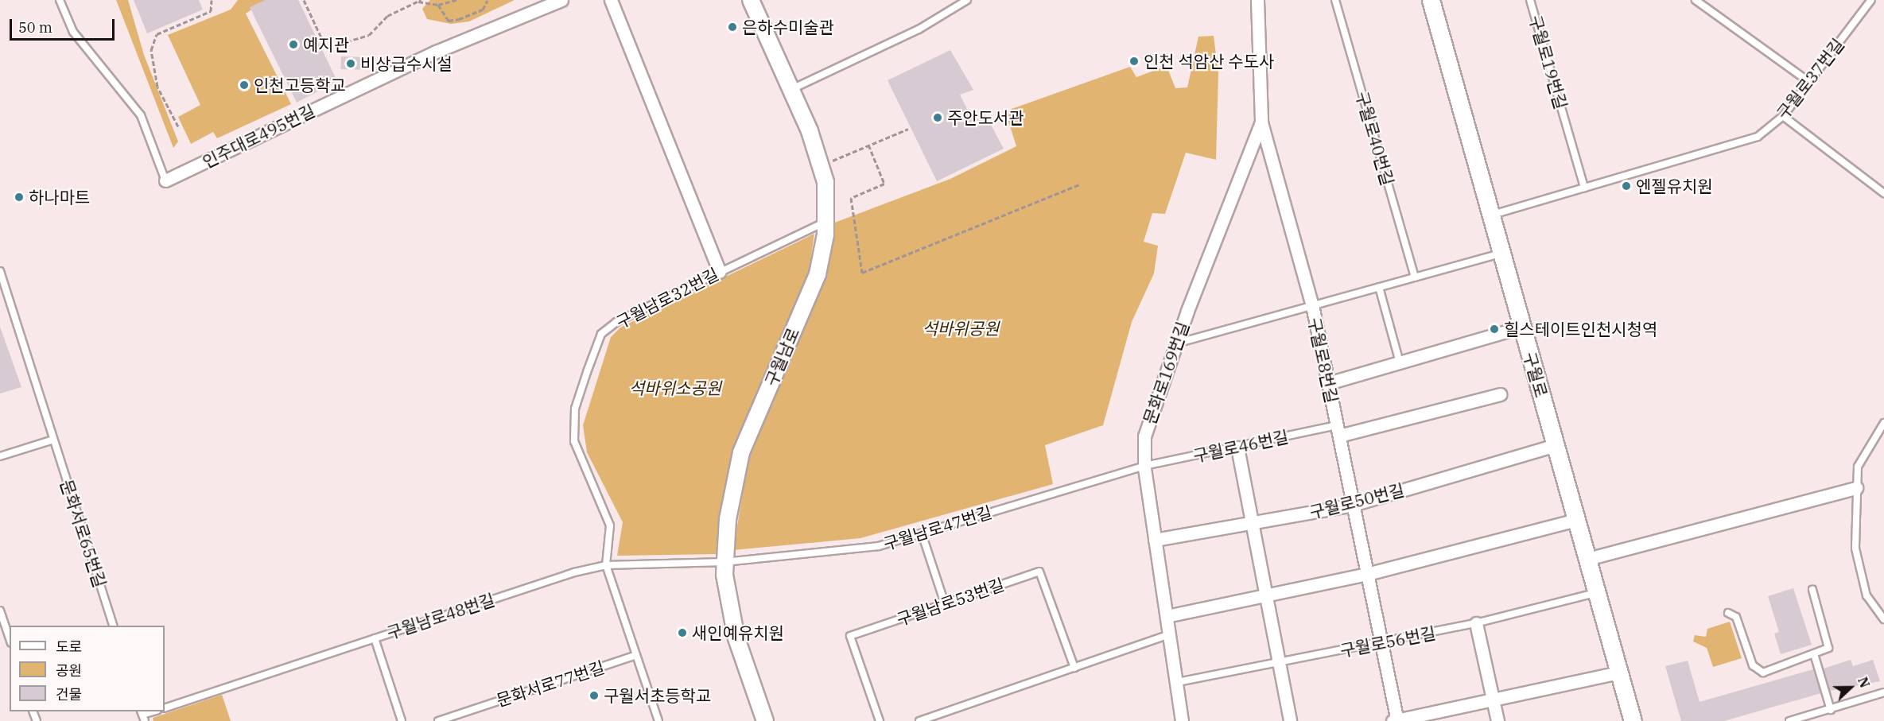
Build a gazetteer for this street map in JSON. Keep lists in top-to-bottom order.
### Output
{
  "streets": {
    "main road": ["구월로"],
    "street": [
      "인주대로495번길",
      "구월남로",
      "구월로8번길",
      "문화로169번길",
      "구월로50번길"
    ],
    "lane": [
      "구월로19번길",
      "구월로37번길",
      "구월로40번길",
      "구월남로32번길",
      "구월로46번길",
      "구월남로47번길",
      "문화서로65번길",
      "구월남로53번길",
      "구월남로48번길",
      "구월로56번길",
      "문화서로77번길"
    ]
  },
  "crossings": [
    ["구월로19번길", "구월로37번길"],
    ["구월로37번길", "구월로"],
    ["구월남로32번길", "구월남로"],
    ["구월남로32번길", "구월남로48번길"],
    ["구월남로", "구월남로47번길"],
    ["구월남로", "구월남로48번길"],
    ["구월로8번길", "문화로169번길"],
    ["구월로8번길", "구월로46번길"],
    ["구월로8번길", "구월로50번길"],
    ["구월로8번길", "구월로56번길"],
    ["문화로169번길", "구월로46번길"],
    ["문화로169번길", "구월로50번길"],
    ["문화로169번길", "구월남로47번길"],
    ["문화로169번길", "구월로56번길"],
    ["구월로", "구월로50번길"],
    ["구월로", "구월로56번길"],
    ["구월로46번길", "구월남로47번길"],
    ["구월남로47번길", "구월남로48번길"]
  ],
  "parks": ["석바위공원", "석바위소공원"],
  "places": [
    "은하수미술관",
    "예지관",
    "인천 석암산 수도사",
    "비상급수시설",
    "인천고등학교",
    "주안도서관",
    "엔젤유치원",
    "하나마트",
    "힐스테이트인천시청역",
    "새인예유치원",
    "구월서초등학교"
  ],
  "legend": ["도로", "공원", "건물"],
  "scale_bar": "50 m",
  "north": "right"
}
